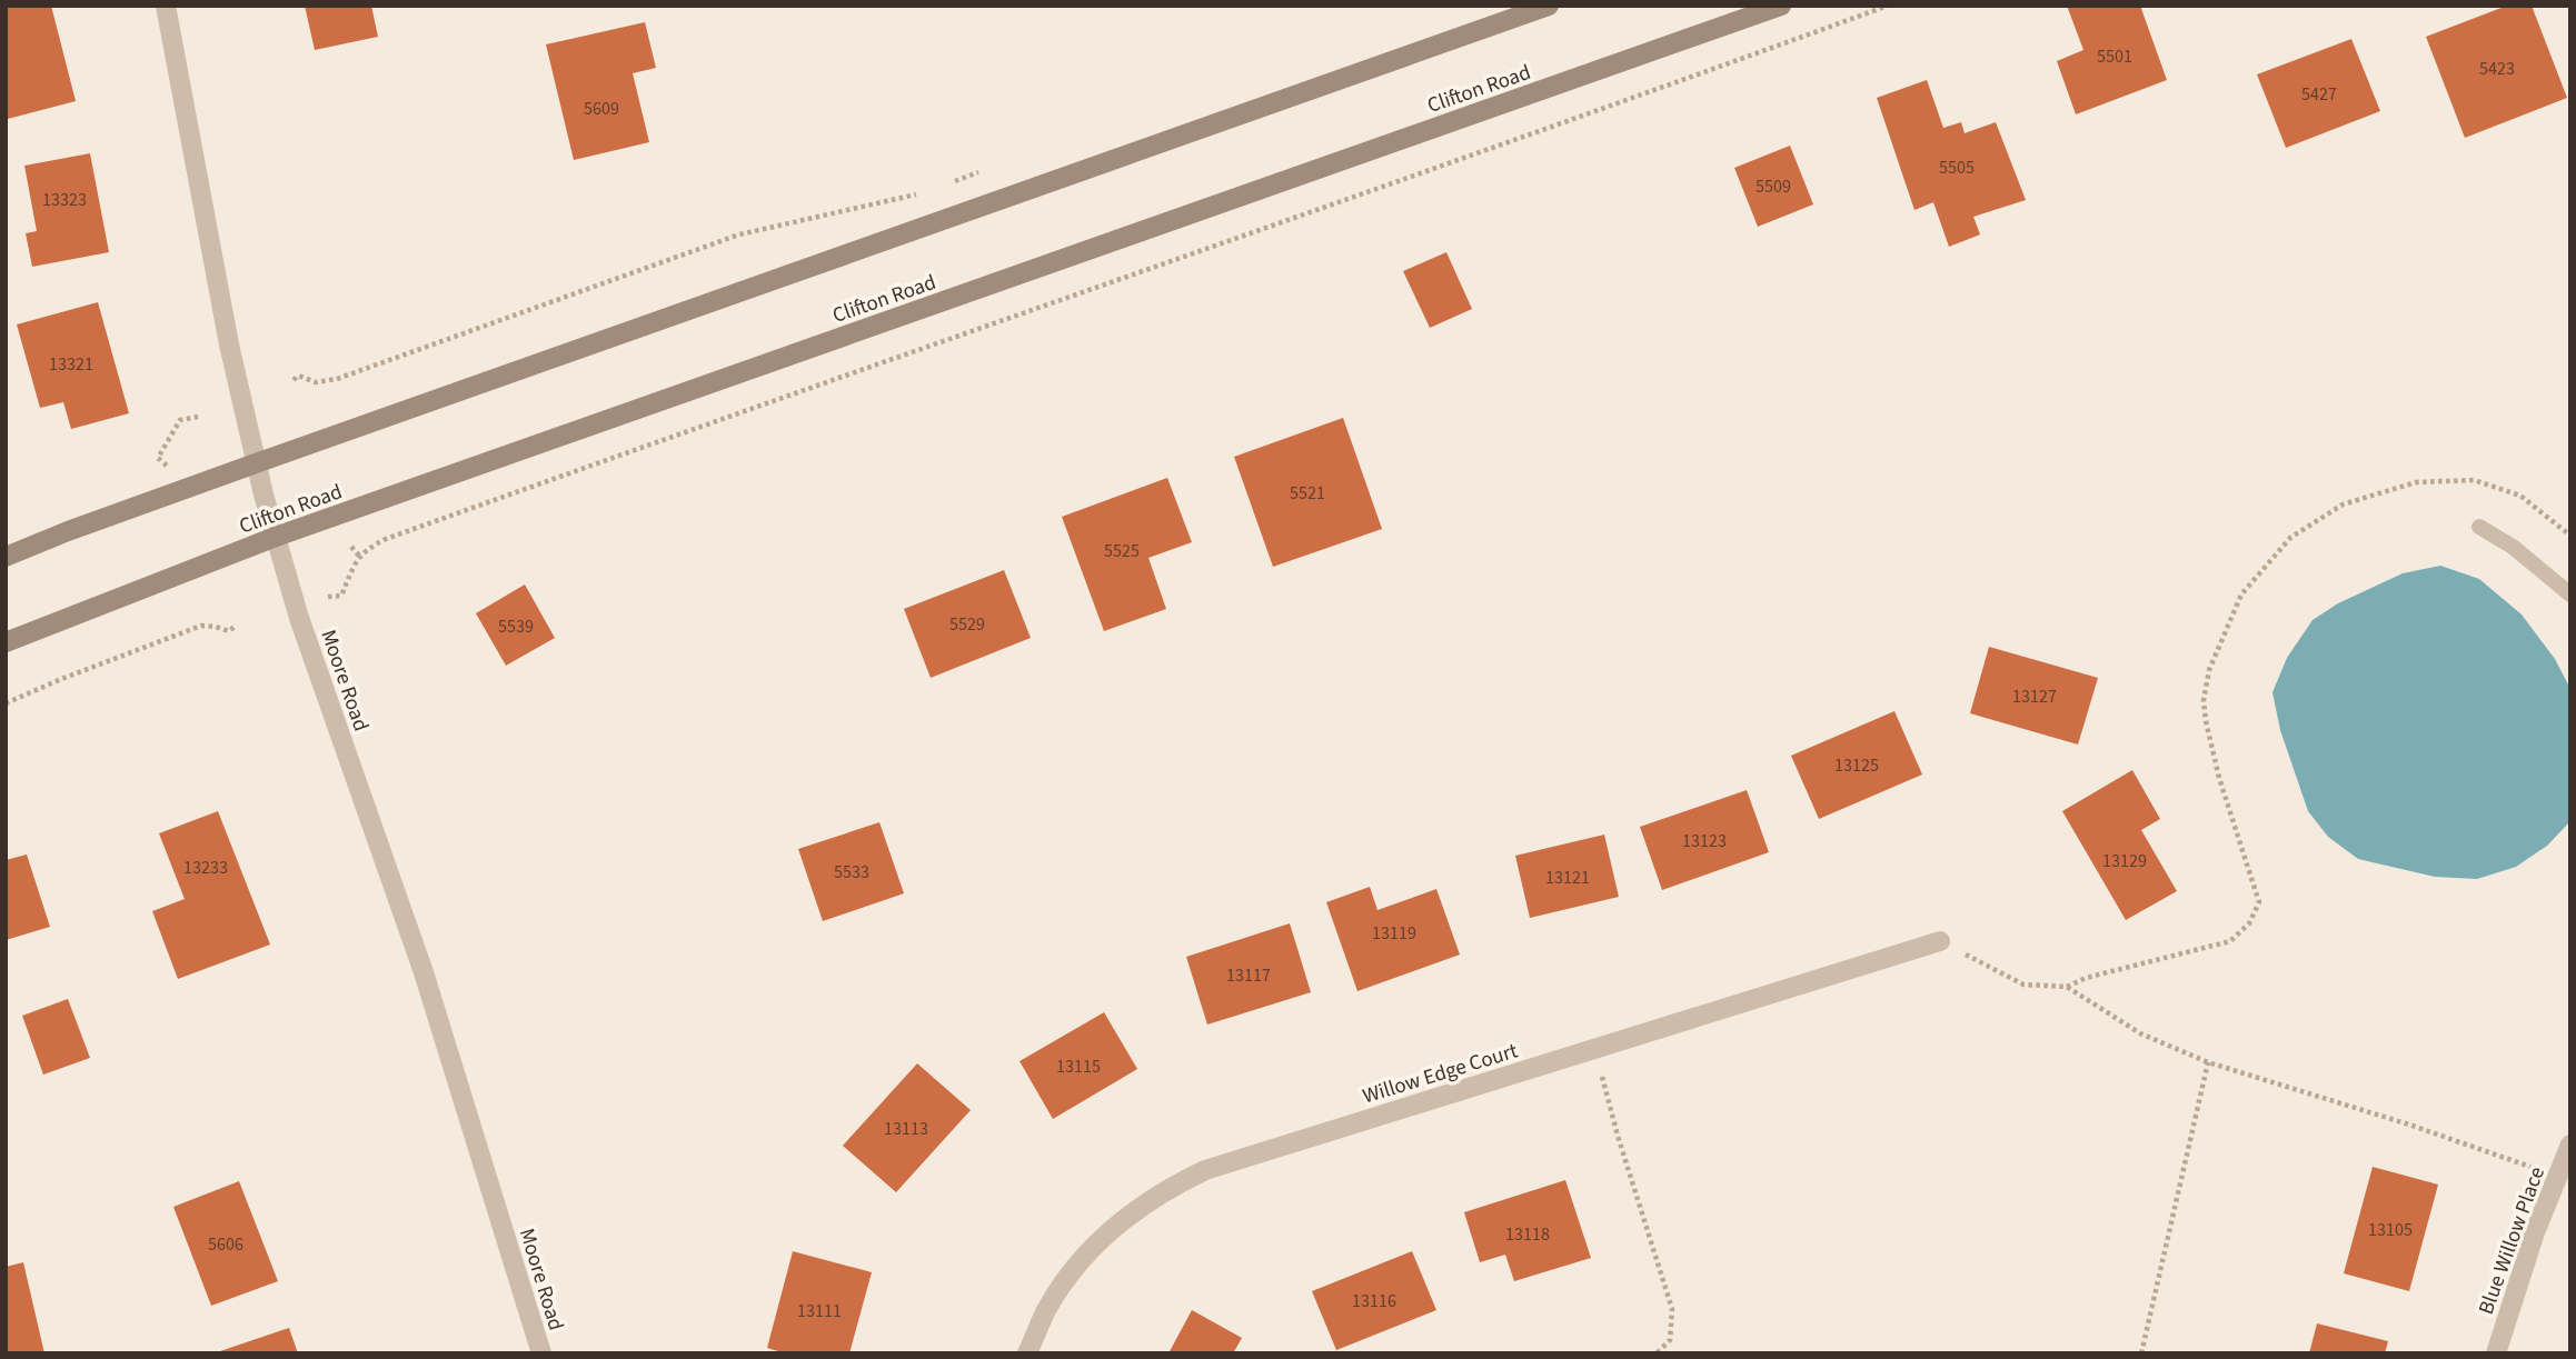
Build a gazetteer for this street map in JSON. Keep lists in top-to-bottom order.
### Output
{
  "streets": {
    "main road": ["Clifton Road"],
    "street": ["Moore Road", "Willow Edge Court", "Blue Willow Place"]
  },
  "crossings": [
    ["Clifton Road", "Moore Road"]
  ],
  "house_numbers": [
    "5501",
    "5423",
    "5427",
    "5609",
    "5505",
    "5509",
    "13323",
    "13321",
    "5521",
    "5525",
    "5529",
    "5539",
    "13127",
    "13125",
    "13123",
    "13129",
    "13233",
    "5533",
    "13121",
    "13119",
    "13117",
    "13115",
    "13113",
    "13105",
    "13118",
    "5606",
    "13116",
    "13111"
  ]
}
